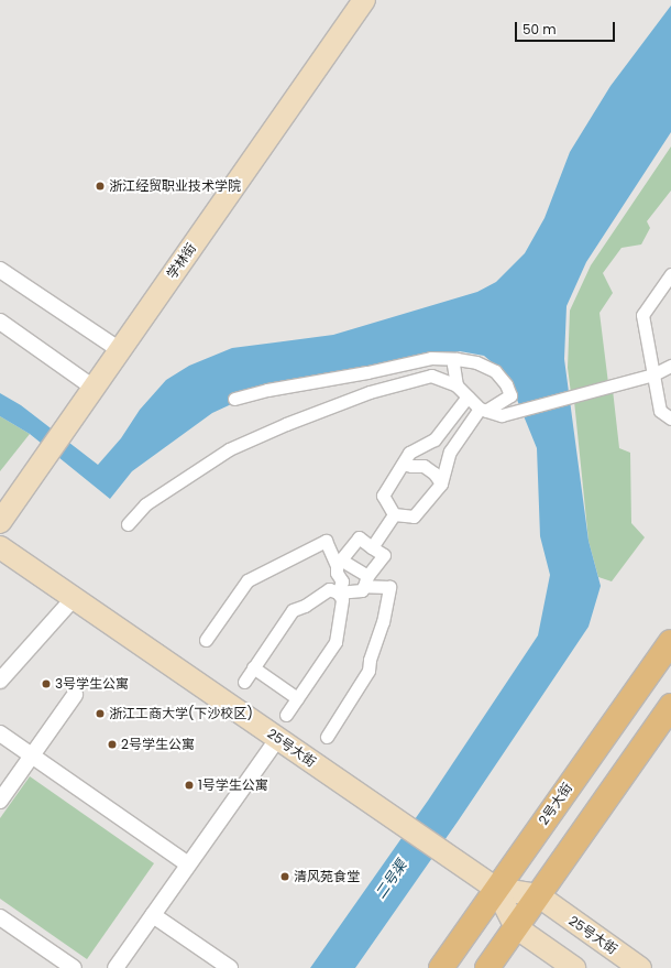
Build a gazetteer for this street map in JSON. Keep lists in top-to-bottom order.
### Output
{
  "streets": {
    "main road": ["学林街", "25号大街", "2号大街"]
  },
  "crossings": [
    ["25号大街", "2号大街"]
  ],
  "water": ["二号渠"],
  "places": [
    "浙江经贸职业技术学院",
    "3号学生公寓",
    "浙江工商大学(下沙校区)",
    "2号学生公寓",
    "1号学生公寓",
    "清风苑食堂"
  ],
  "scale_bar": "50 m"
}
